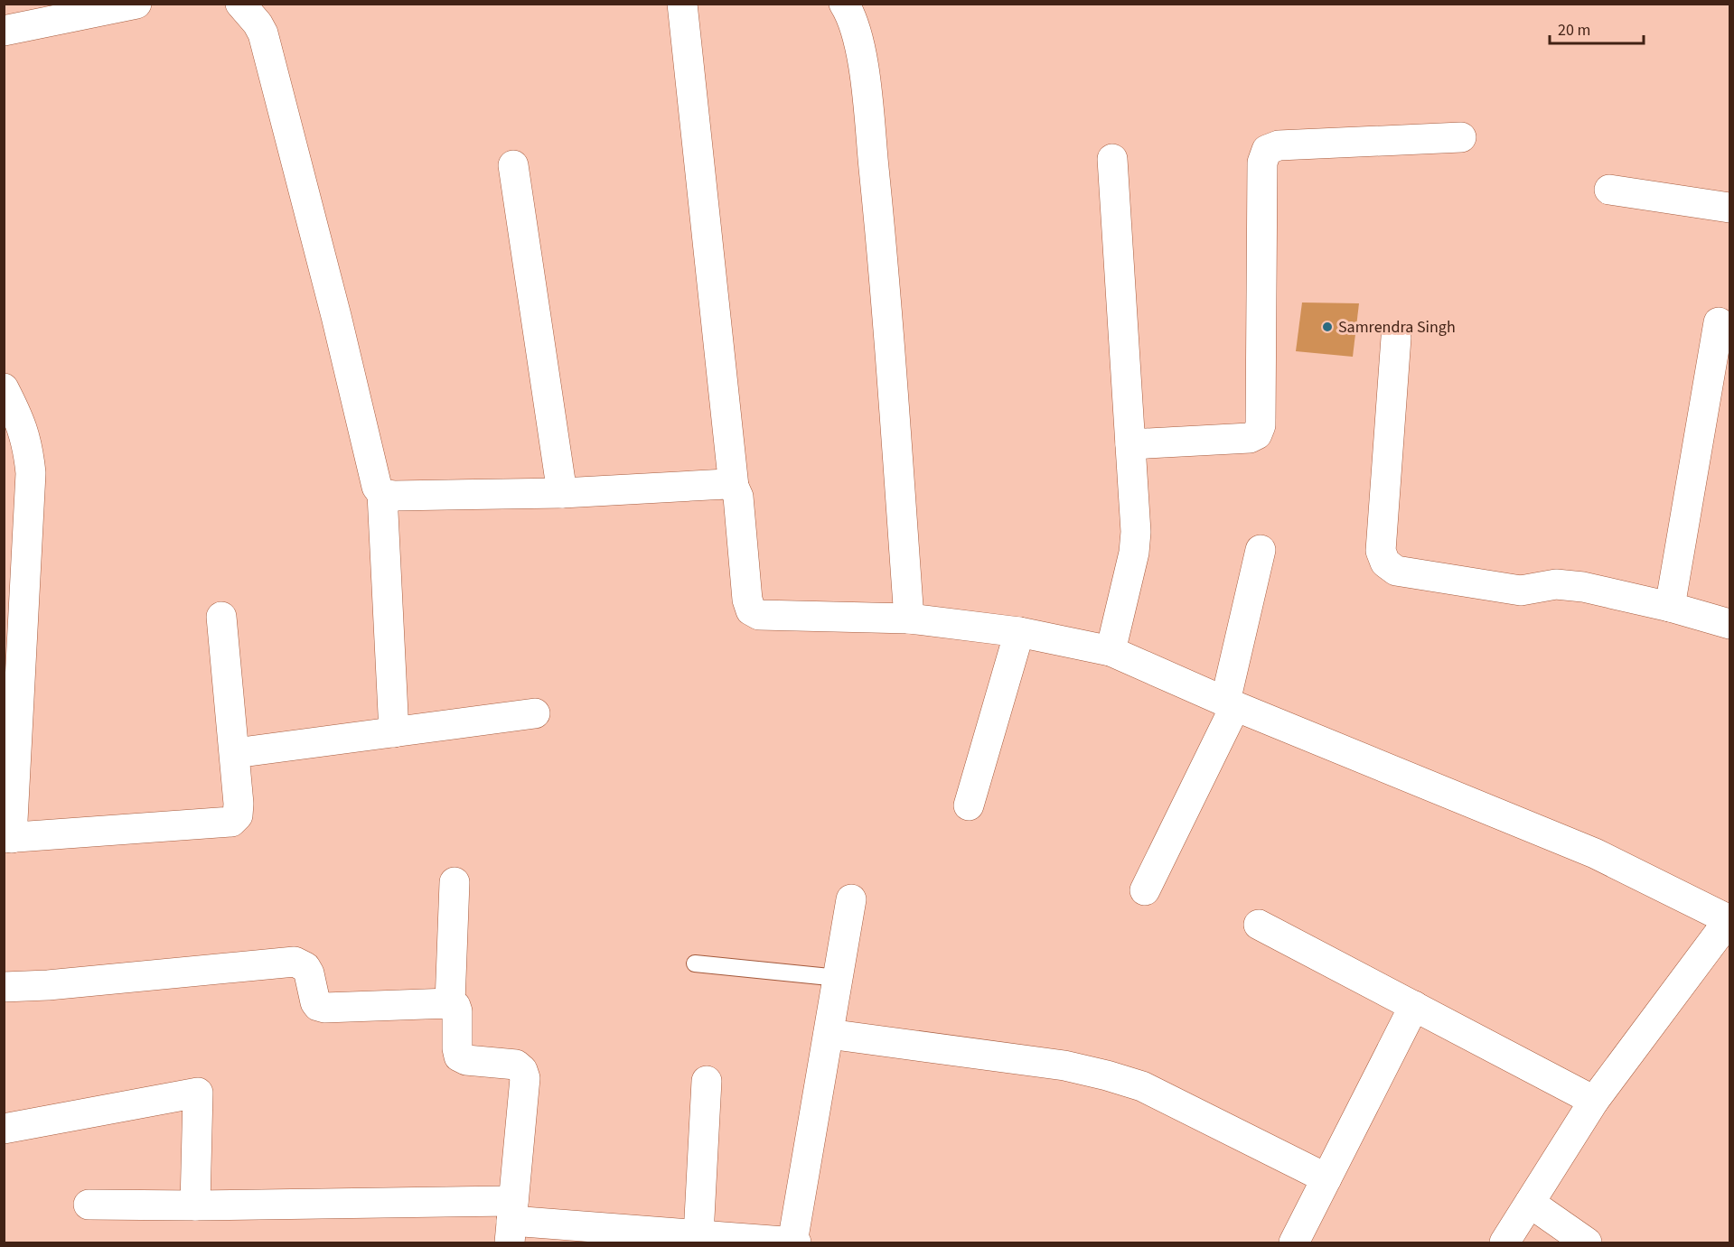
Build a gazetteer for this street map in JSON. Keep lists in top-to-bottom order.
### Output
{
  "places": ["Samrendra Singh"],
  "scale_bar": "20 m"
}
